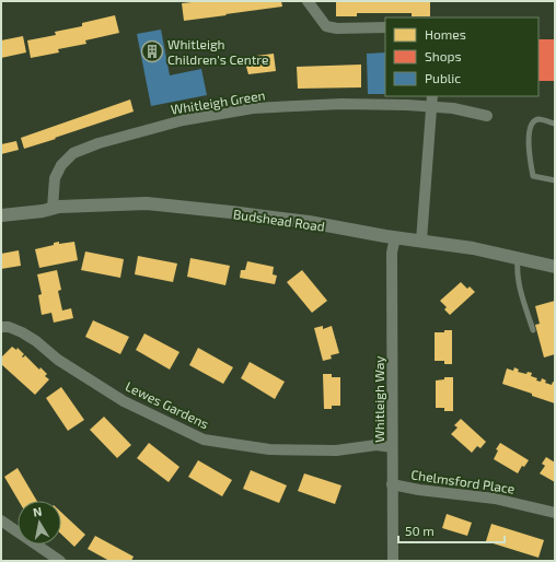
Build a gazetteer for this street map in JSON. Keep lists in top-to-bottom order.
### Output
{
  "streets": {
    "street": [
      "Whitleigh Green",
      "Budshead Road",
      "Whitleigh Way",
      "Lewes Gardens",
      "Chelmsford Place"
    ]
  },
  "crossings": [
    ["Whitleigh Green", "Budshead Road"],
    ["Budshead Road", "Whitleigh Way"],
    ["Whitleigh Way", "Lewes Gardens"],
    ["Whitleigh Way", "Chelmsford Place"]
  ],
  "places": {
    "building": ["Whitleigh Children's Centre"]
  },
  "legend": ["Homes", "Shops", "Public"],
  "scale_bar": "50 m",
  "north": "top"
}
